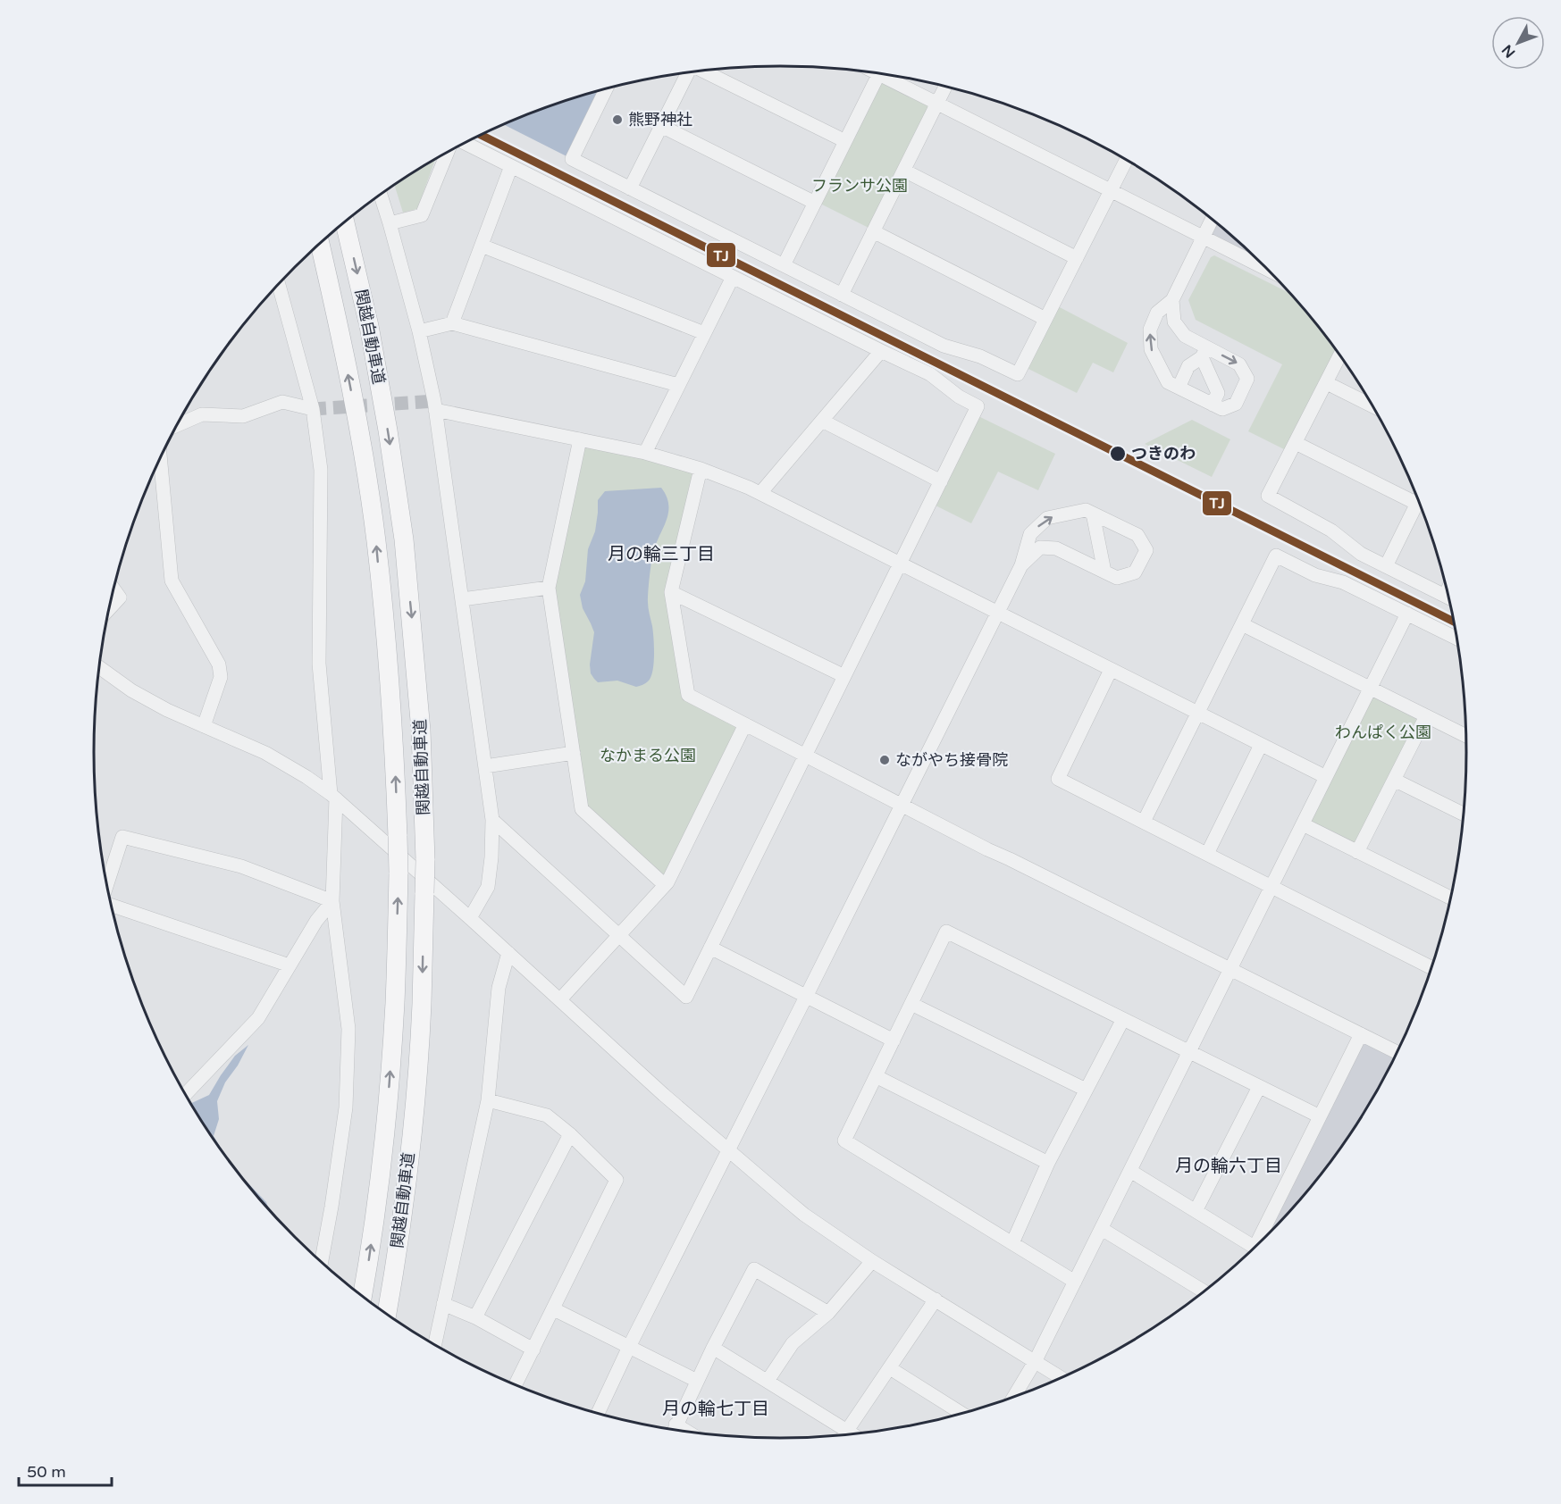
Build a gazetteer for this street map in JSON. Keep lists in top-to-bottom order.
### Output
{
  "streets": {
    "highway": ["関越自動車道"]
  },
  "districts": ["月の輪三丁目", "月の輪六丁目", "月の輪七丁目"],
  "parks": ["フランサ公園", "わんぱく公園", "なかまる公園"],
  "places": ["熊野神社", "つきのわ", "ながやち接骨院"],
  "lines": ["transit line TJ"],
  "scale_bar": "50 m",
  "north": "bottom left"
}
